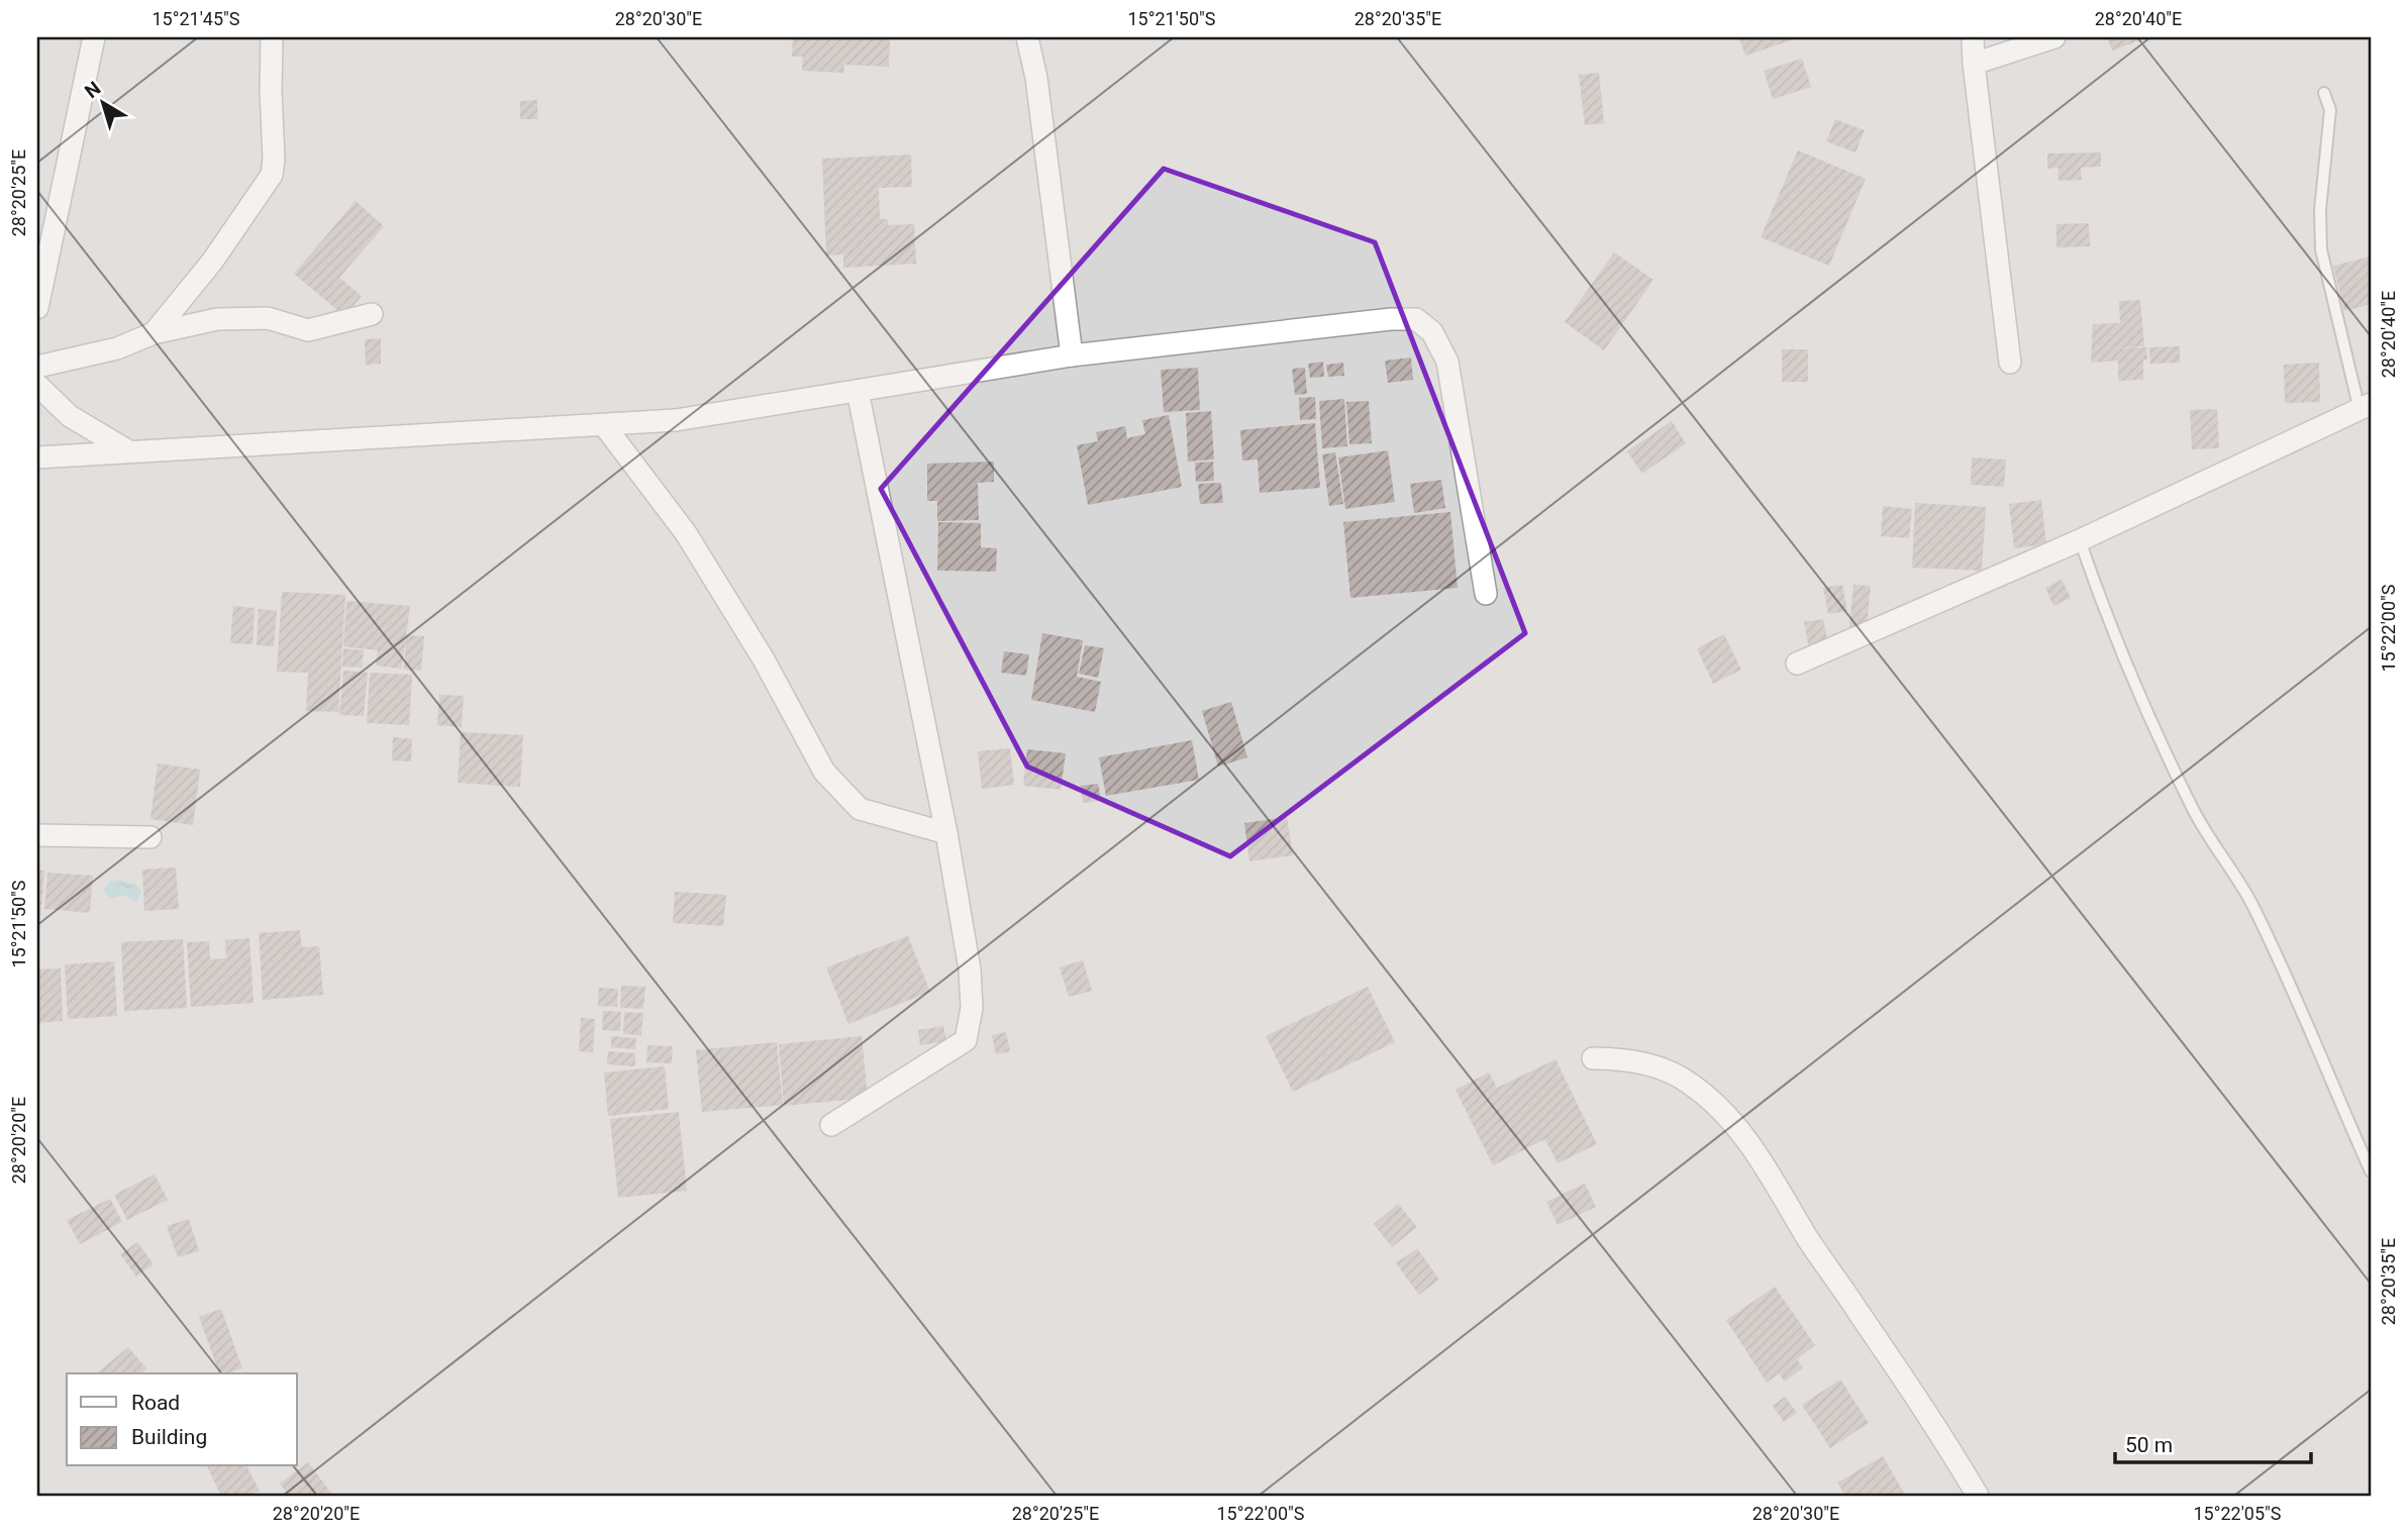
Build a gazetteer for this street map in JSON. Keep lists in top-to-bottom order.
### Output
{
  "legend": ["Road", "Building"],
  "scale_bar": "50 m",
  "north": "top left",
  "coordinates": [
    "15°21'45\"S",
    "28°20'30\"E",
    "15°21'50\"S",
    "28°20'35\"E",
    "28°20'40\"E",
    "28°20'25\"E",
    "15°22'00\"S",
    "28°20'20\"E",
    "15°22'05\"S"
  ]
}
